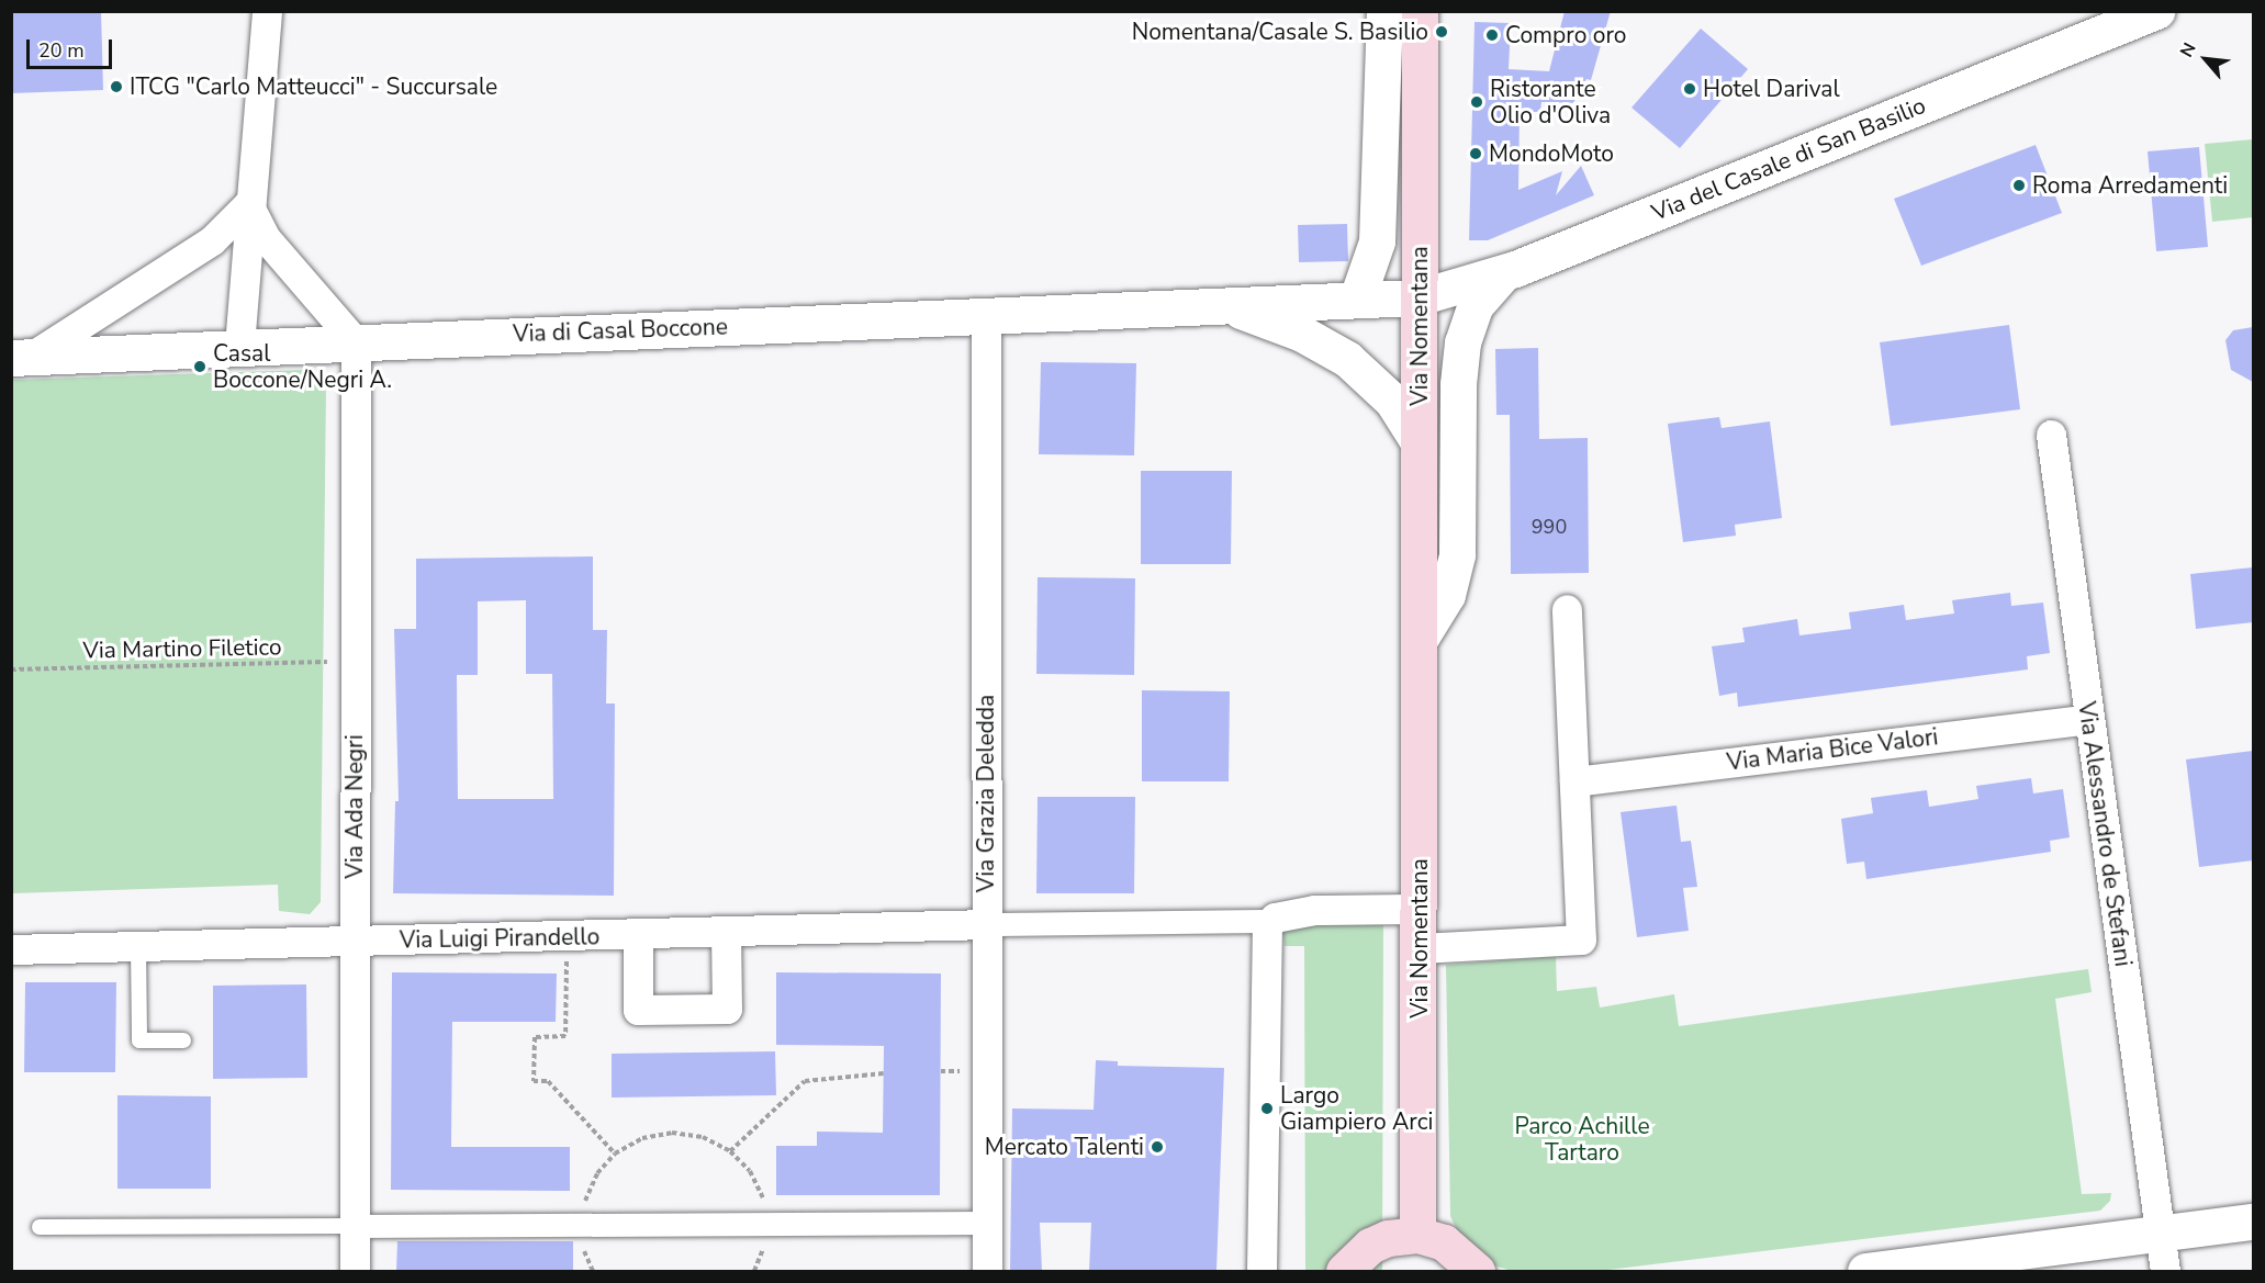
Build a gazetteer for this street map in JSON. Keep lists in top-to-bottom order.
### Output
{
  "streets": {
    "main road": ["Via Nomentana"],
    "street": [
      "Via del Casale di San Basilio",
      "Via di Casal Boccone",
      "Via Maria Bice Valori",
      "Via Grazia Deledda",
      "Via Ada Negri",
      "Via Alessandro de Stefani",
      "Via Luigi Pirandello"
    ],
    "path": ["Via Martino Filetico"]
  },
  "crossings": [
    ["Via del Casale di San Basilio", "Via Nomentana"],
    ["Via del Casale di San Basilio", "Via di Casal Boccone"],
    ["Via Nomentana", "Via di Casal Boccone"],
    ["Via di Casal Boccone", "Via Grazia Deledda"],
    ["Via di Casal Boccone", "Via Ada Negri"],
    ["Via Martino Filetico", "Via Ada Negri"],
    ["Via Maria Bice Valori", "Via Alessandro de Stefani"],
    ["Via Grazia Deledda", "Via Luigi Pirandello"],
    ["Via Ada Negri", "Via Luigi Pirandello"]
  ],
  "parks": ["Parco Achille Tartaro"],
  "places": [
    "Nomentana/Casale S. Basilio",
    "Compro oro",
    "ITCG \"Carlo Matteucci\" - Succursale",
    "Hotel Darival",
    "Ristorante Olio d'Oliva",
    "MondoMoto",
    "Roma Arredamenti",
    "Casal Boccone/Negri A.",
    "Largo Giampiero Arci",
    "Mercato Talenti"
  ],
  "house_numbers": ["990"],
  "scale_bar": "20 m",
  "north": "top left"
}
